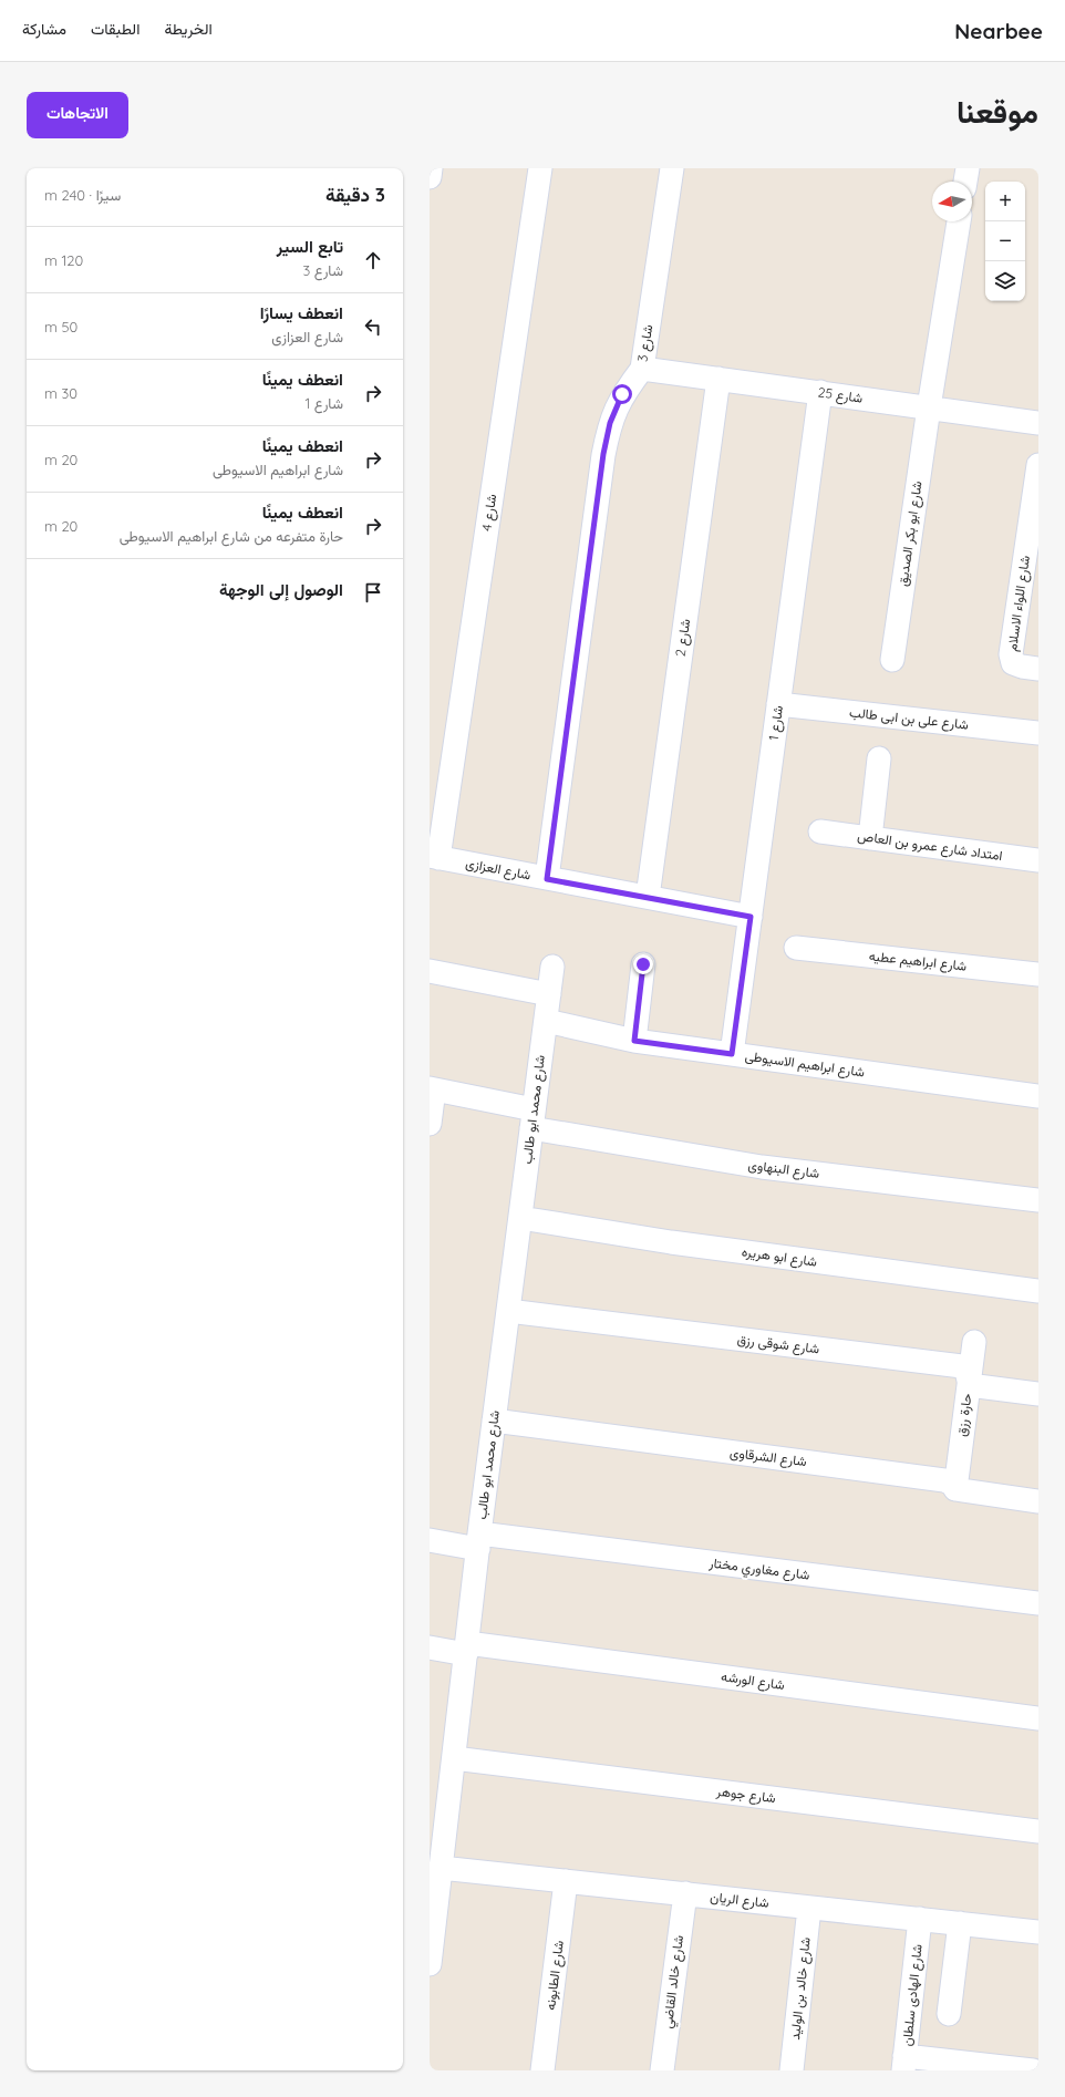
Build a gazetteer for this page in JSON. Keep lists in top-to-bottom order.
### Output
{
  "streets": {
    "street": [
      "شارع 3",
      "شارع 25",
      "شارع 4",
      "شارع ابو بكر الصديق",
      "شارع اللواء الاسلام",
      "شارع 2",
      "شارع على بن ابى طالب",
      "شارع 1",
      "امتداد شارع عمرو بن العاص",
      "شارع العزازى",
      "شارع ابراهيم عطيه",
      "شارع ابراهيم الاسيوطى",
      "شارع محمد ابو طالب",
      "شارع البنهاوى",
      "شارع ابو هريره",
      "شارع شوقى رزق",
      "حارة رزق",
      "شارع الشرقاوى",
      "شارع مغاوري مختار",
      "شارع الورشه",
      "شارع جوهر",
      "شارع الريان",
      "شارع الطابونه",
      "شارع خالد القاضي",
      "شارع خالد بن الوليد",
      "شارع الهادى سلطان"
    ]
  },
  "crossings": [
    ["شارع 3", "شارع 25"],
    ["شارع 3", "شارع العزازى"],
    ["شارع 25", "شارع ابو بكر الصديق"],
    ["شارع 25", "شارع 2"],
    ["شارع 25", "شارع 1"],
    ["شارع 4", "شارع العزازى"],
    ["شارع 2", "شارع العزازى"],
    ["شارع على بن ابى طالب", "شارع 1"],
    ["شارع 1", "شارع العزازى"],
    ["شارع 1", "شارع ابراهيم الاسيوطى"],
    ["شارع ابراهيم الاسيوطى", "شارع محمد ابو طالب"],
    ["شارع محمد ابو طالب", "شارع البنهاوى"],
    ["شارع محمد ابو طالب", "شارع ابو هريره"],
    ["شارع محمد ابو طالب", "شارع شوقى رزق"],
    ["شارع محمد ابو طالب", "شارع الشرقاوى"],
    ["شارع محمد ابو طالب", "شارع مغاوري مختار"],
    ["شارع محمد ابو طالب", "شارع الورشه"],
    ["شارع محمد ابو طالب", "شارع جوهر"],
    ["شارع محمد ابو طالب", "شارع الريان"],
    ["شارع شوقى رزق", "حارة رزق"],
    ["حارة رزق", "شارع الشرقاوى"],
    ["شارع الريان", "شارع الطابونه"],
    ["شارع الريان", "شارع خالد القاضي"],
    ["شارع الريان", "شارع خالد بن الوليد"],
    ["شارع الريان", "شارع الهادى سلطان"]
  ],
  "north": "left",
  "page": {
    "header": "Nearbee",
    "nav": ["الخريطة", "الطبقات", "مشاركة"],
    "title": "موقعنا",
    "buttons": "الاتجاهات",
    "heading": ["3 دقيقة", "سيرًا · 240 m"],
    "map_buttons": ["+", "−"],
    "list": [
      ["تابع السير", "شارع 3", "120 m"],
      ["انعطف يسارًا", "شارع العزازى", "50 m"],
      ["انعطف يمينًا", "شارع 1", "30 m"],
      ["انعطف يمينًا", "شارع ابراهيم الاسيوطى", "20 m"],
      ["انعطف يمينًا", "حارة متفرعه من شارع ابراهيم الاسيوطى", "20 m"],
      "الوصول إلى الوجهة"
    ]
  }
}
